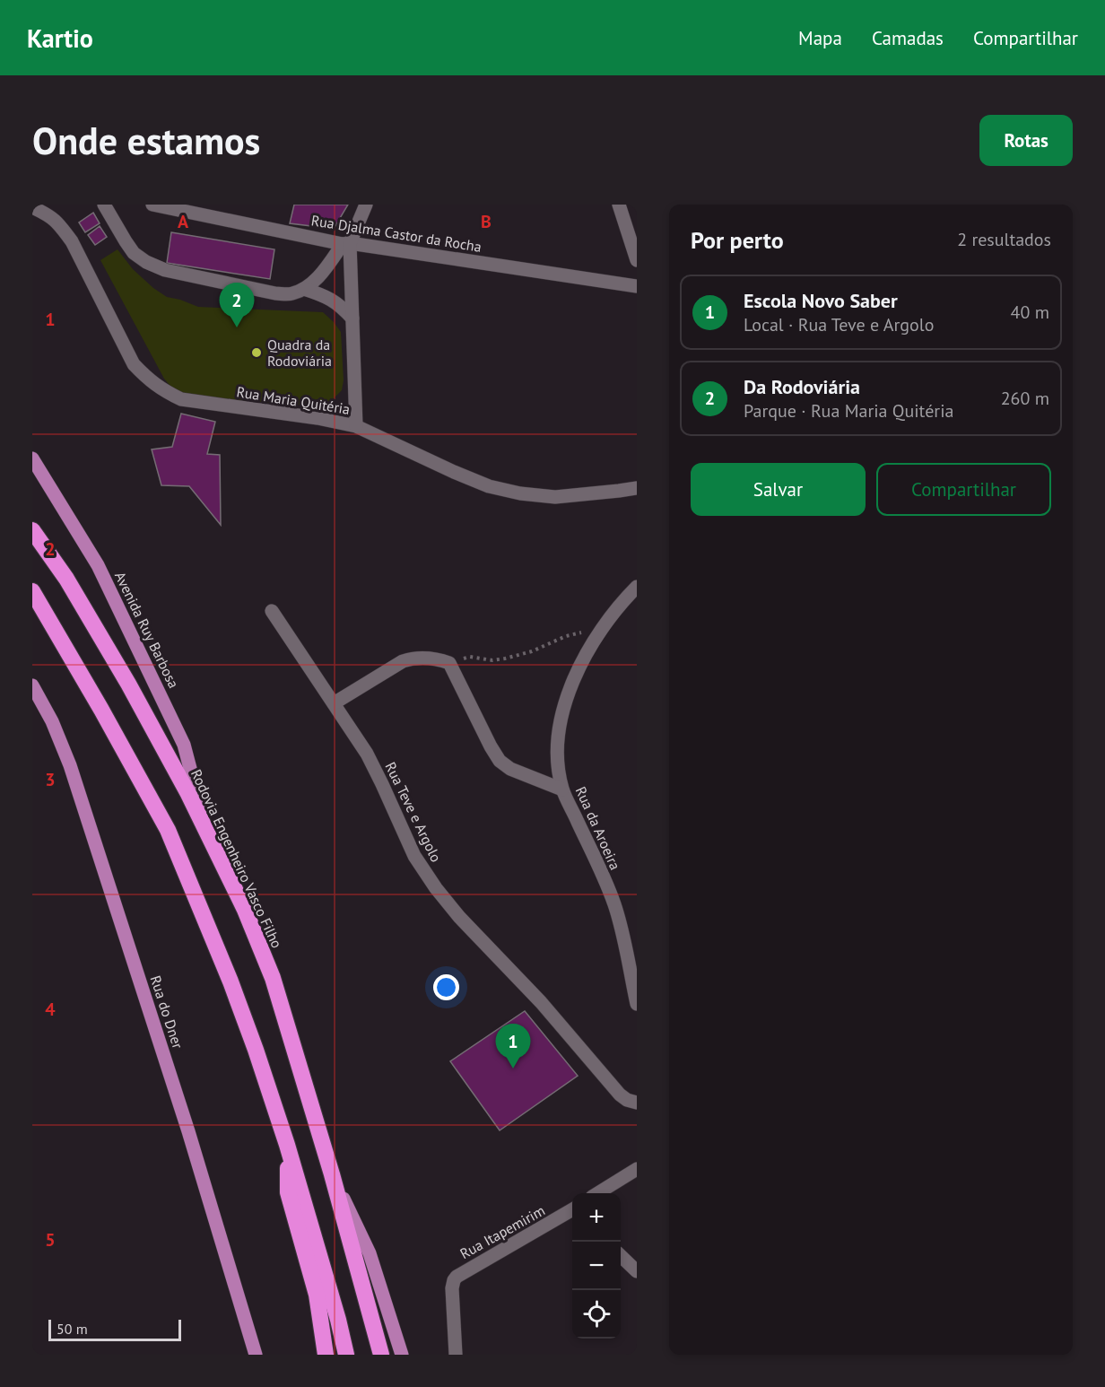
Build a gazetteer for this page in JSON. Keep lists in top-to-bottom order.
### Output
{
  "streets": {
    "highway": ["Rodovia Engenheiro Vasco Filho"],
    "main road": ["Avenida Ruy Barbosa", "Rua do Dner"],
    "street": [
      "Rua Djalma Castor da Rocha",
      "Rua Maria Quitéria",
      "Rua Teve e Argolo",
      "Rua da Aroeira",
      "Rua Itapemirim"
    ]
  },
  "crossings": [
    ["Avenida Ruy Barbosa", "Rodovia Engenheiro Vasco Filho"]
  ],
  "places": ["Quadra da Rodoviária"],
  "scale_bar": "50 m",
  "page": {
    "header": "Kartio",
    "nav": ["Mapa", "Camadas", "Compartilhar"],
    "buttons": [
      "Rotas",
      ["Salvar", "Compartilhar"]
    ],
    "title": "Onde estamos",
    "heading": ["Por perto", "2 resultados"],
    "list": [
      {
        "mark": "1",
        "name": "Escola Novo Saber",
        "note": "Local · Rua Teve e Argolo",
        "value": "40 m"
      },
      {
        "mark": "2",
        "name": "Da Rodoviária",
        "note": "Parque · Rua Maria Quitéria",
        "value": "260 m"
      }
    ],
    "pins": ["2", "1"],
    "map_buttons": ["+", "−"],
    "scale": "50 m"
  },
  "grid": {
    "columns": ["A", "B"],
    "rows": [
      "1",
      "2",
      "3",
      "4",
      "5"
    ]
  }
}
